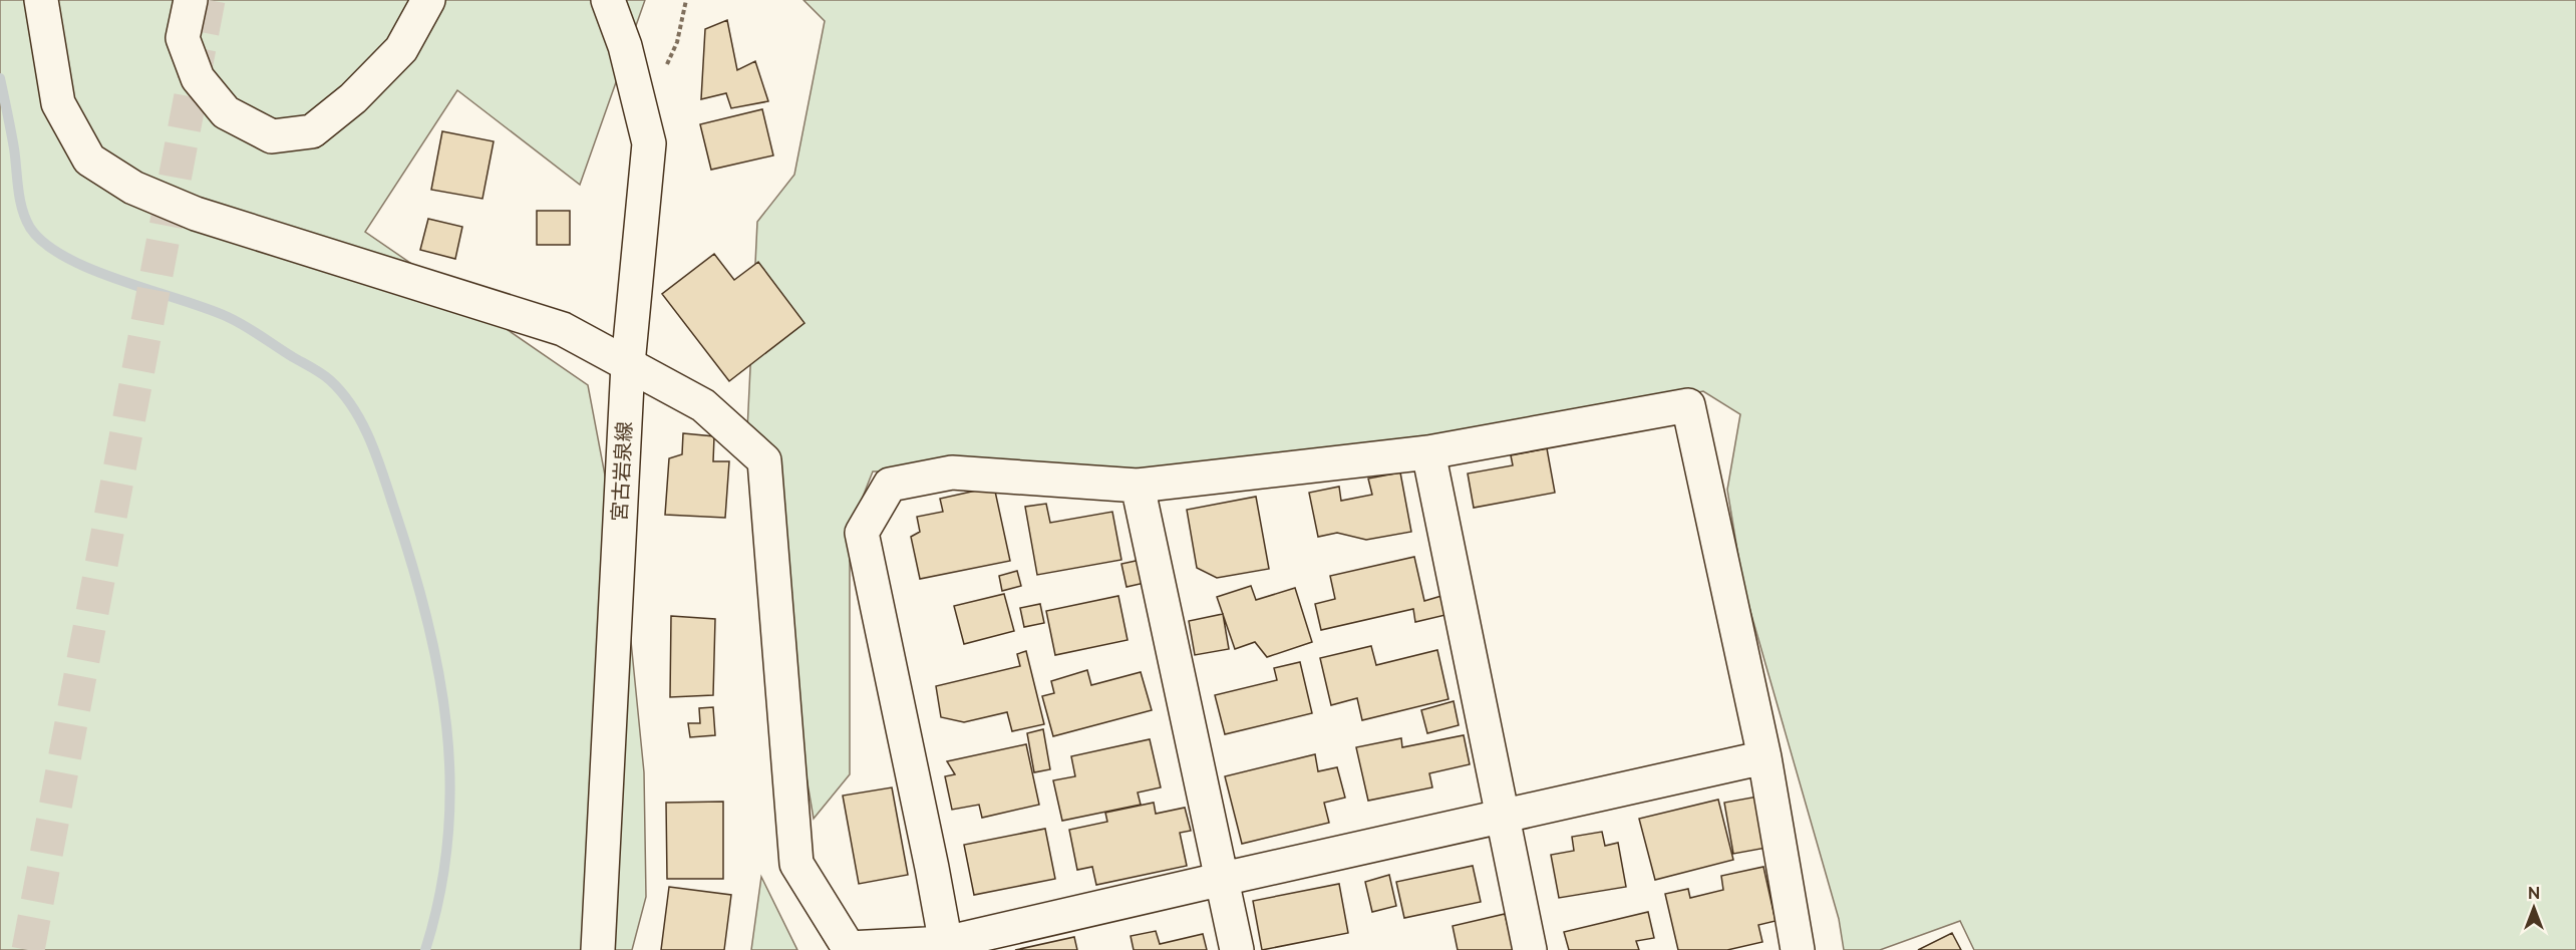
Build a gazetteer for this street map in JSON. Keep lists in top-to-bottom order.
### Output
{
  "streets": {
    "street": ["宮古岩泉線"]
  },
  "north": "top"
}
